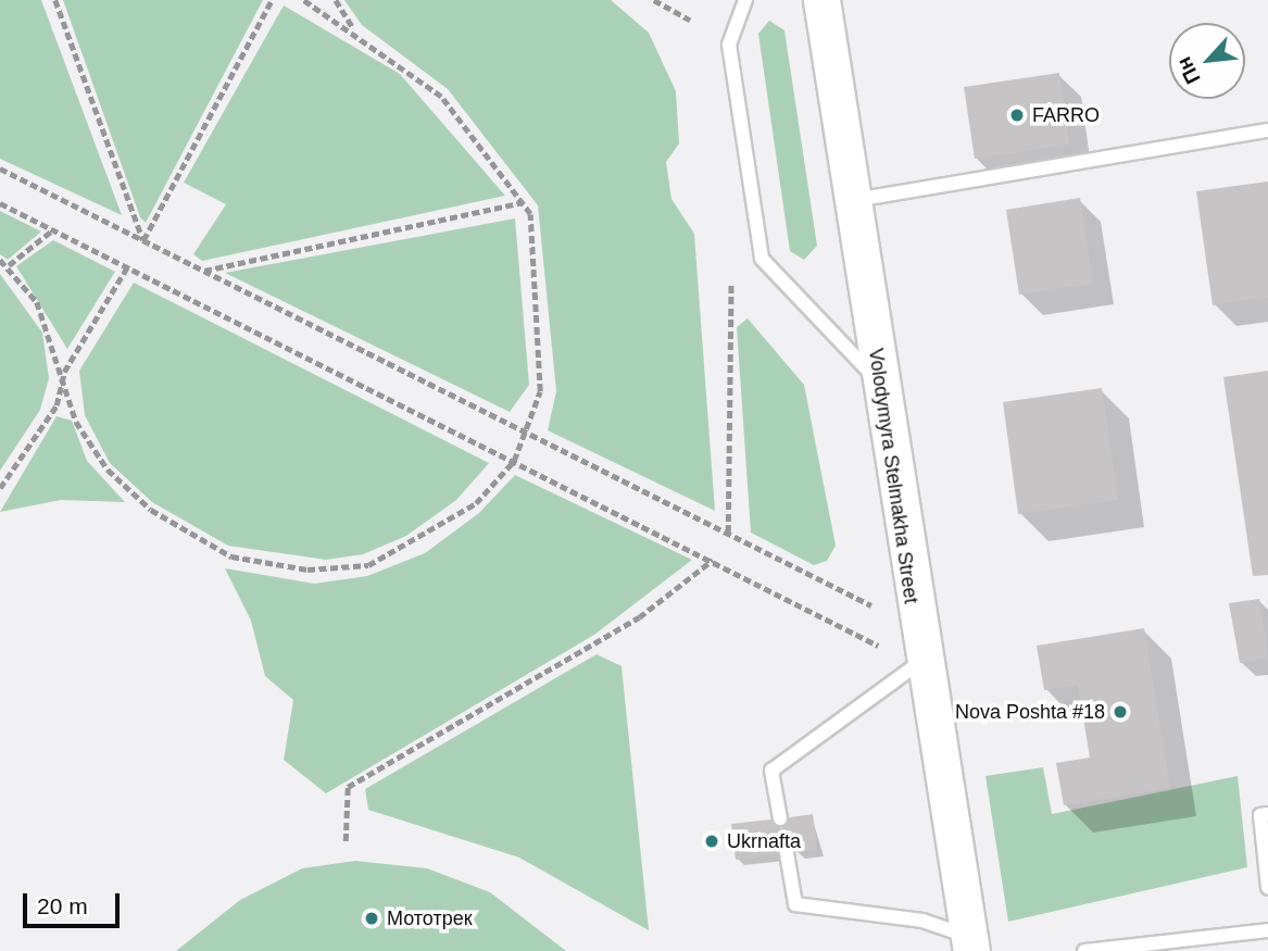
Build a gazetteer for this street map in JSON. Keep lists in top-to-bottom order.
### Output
{
  "streets": {
    "main road": ["Volodymyra Stelmakha Street"]
  },
  "places": [
    "FARRO",
    "Nova Poshta #18",
    "Ukrnafta",
    "Мототрек"
  ],
  "scale_bar": "20 m",
  "north": "bottom left"
}
